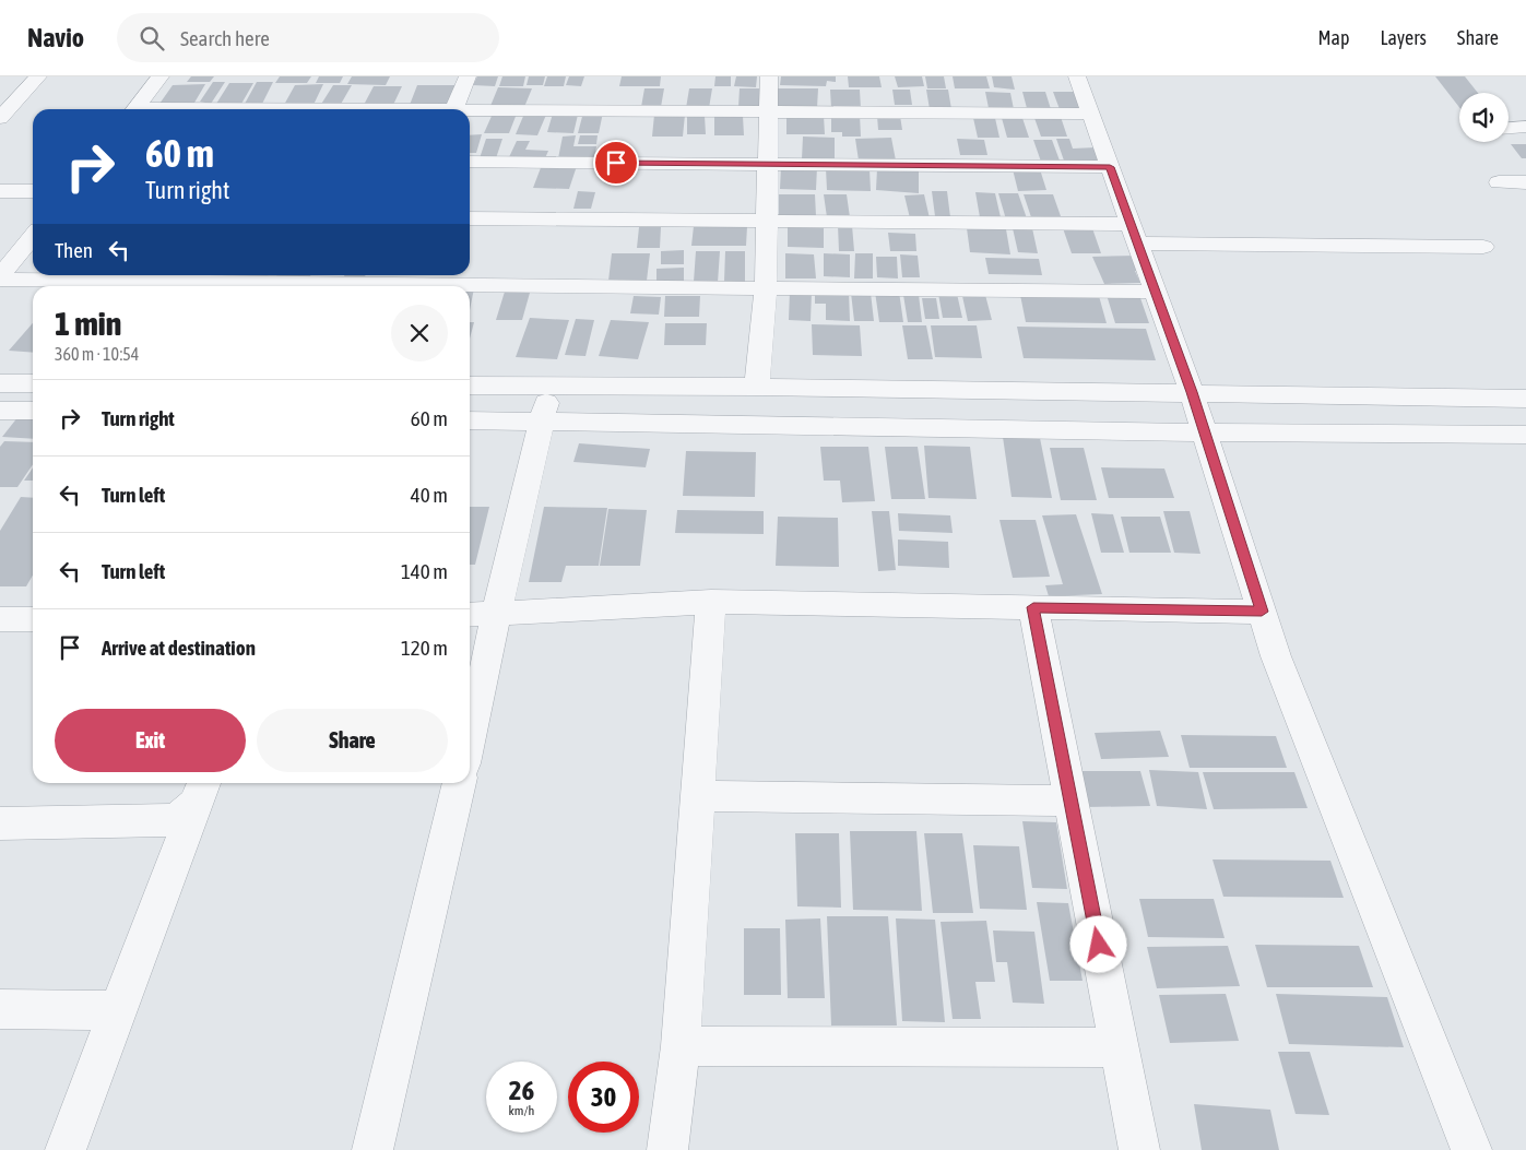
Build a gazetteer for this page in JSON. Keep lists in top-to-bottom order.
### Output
{
  "page": {
    "header": "Navio",
    "search": "Search here",
    "nav": ["Map", "Layers", "Share"],
    "turn": ["60 m", "Turn right"],
    "then": "Then",
    "heading": ["1 min", "360 m · 10:54"],
    "list": [
      {
        "name": "Turn right",
        "value": "60 m"
      },
      {
        "name": "Turn left",
        "value": "40 m"
      },
      {
        "name": "Turn left",
        "value": "140 m"
      },
      {
        "name": "Arrive at destination",
        "value": "120 m"
      }
    ],
    "buttons": ["Exit", "Share"],
    "speed": "26 km/h",
    "limit": "30"
  }
}
